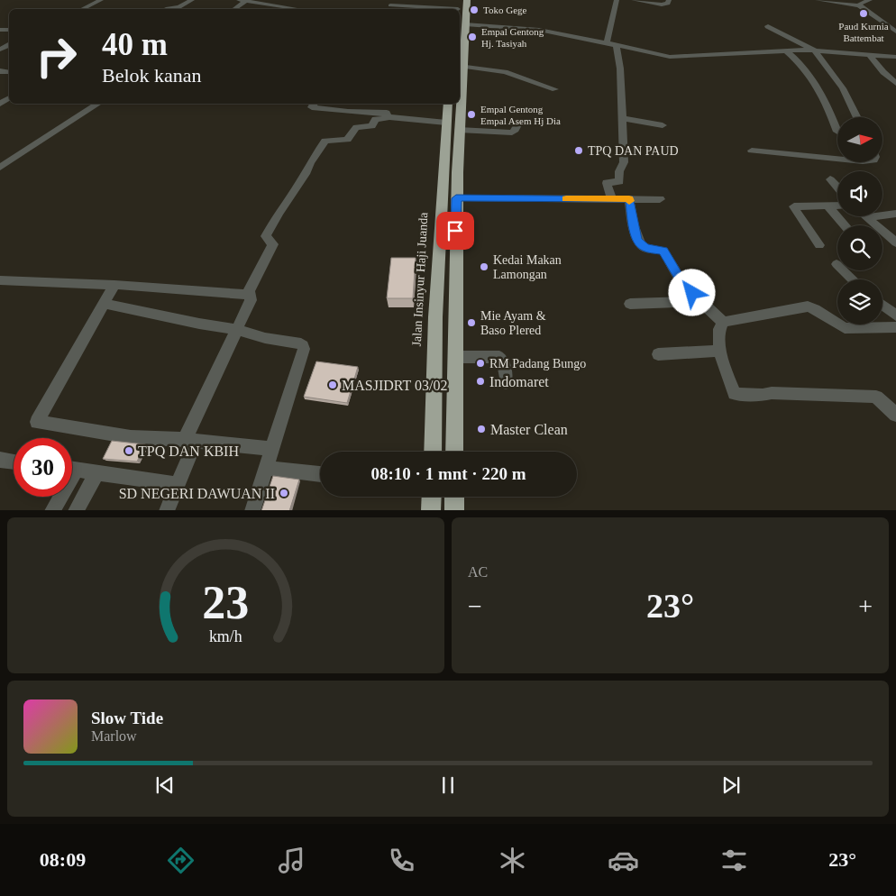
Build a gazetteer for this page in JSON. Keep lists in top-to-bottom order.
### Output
{
  "streets": {
    "highway": ["Jalan Insinyur Haji Juanda"]
  },
  "places": [
    "Toko Gege",
    "Paud Kurnia Battembat",
    "Empal Gentong Hj. Tasiyah",
    "Empal Gentong Empal Asem Hj Dia",
    "TPQ DAN PAUD",
    "Kedai Makan Lamongan",
    "Mie Ayam & Baso Plered",
    "RM Padang Bungo",
    "Indomaret",
    "MASJIDRT 03/02",
    "Master Clean",
    "TPQ DAN KBIH",
    "SD NEGERI DAWUAN II"
  ],
  "north": "right",
  "page": {
    "turn": ["40 m", "Belok kanan"],
    "limit": "30",
    "trip": "08:10 · 1 mnt · 220 m",
    "tile": "AC",
    "heat": ["−", "23°", "+"],
    "song": ["Slow Tide", "Marlow"],
    "tabs": ["08:09", "23°"],
    "gauge": ["23", "km/h"]
  }
}
